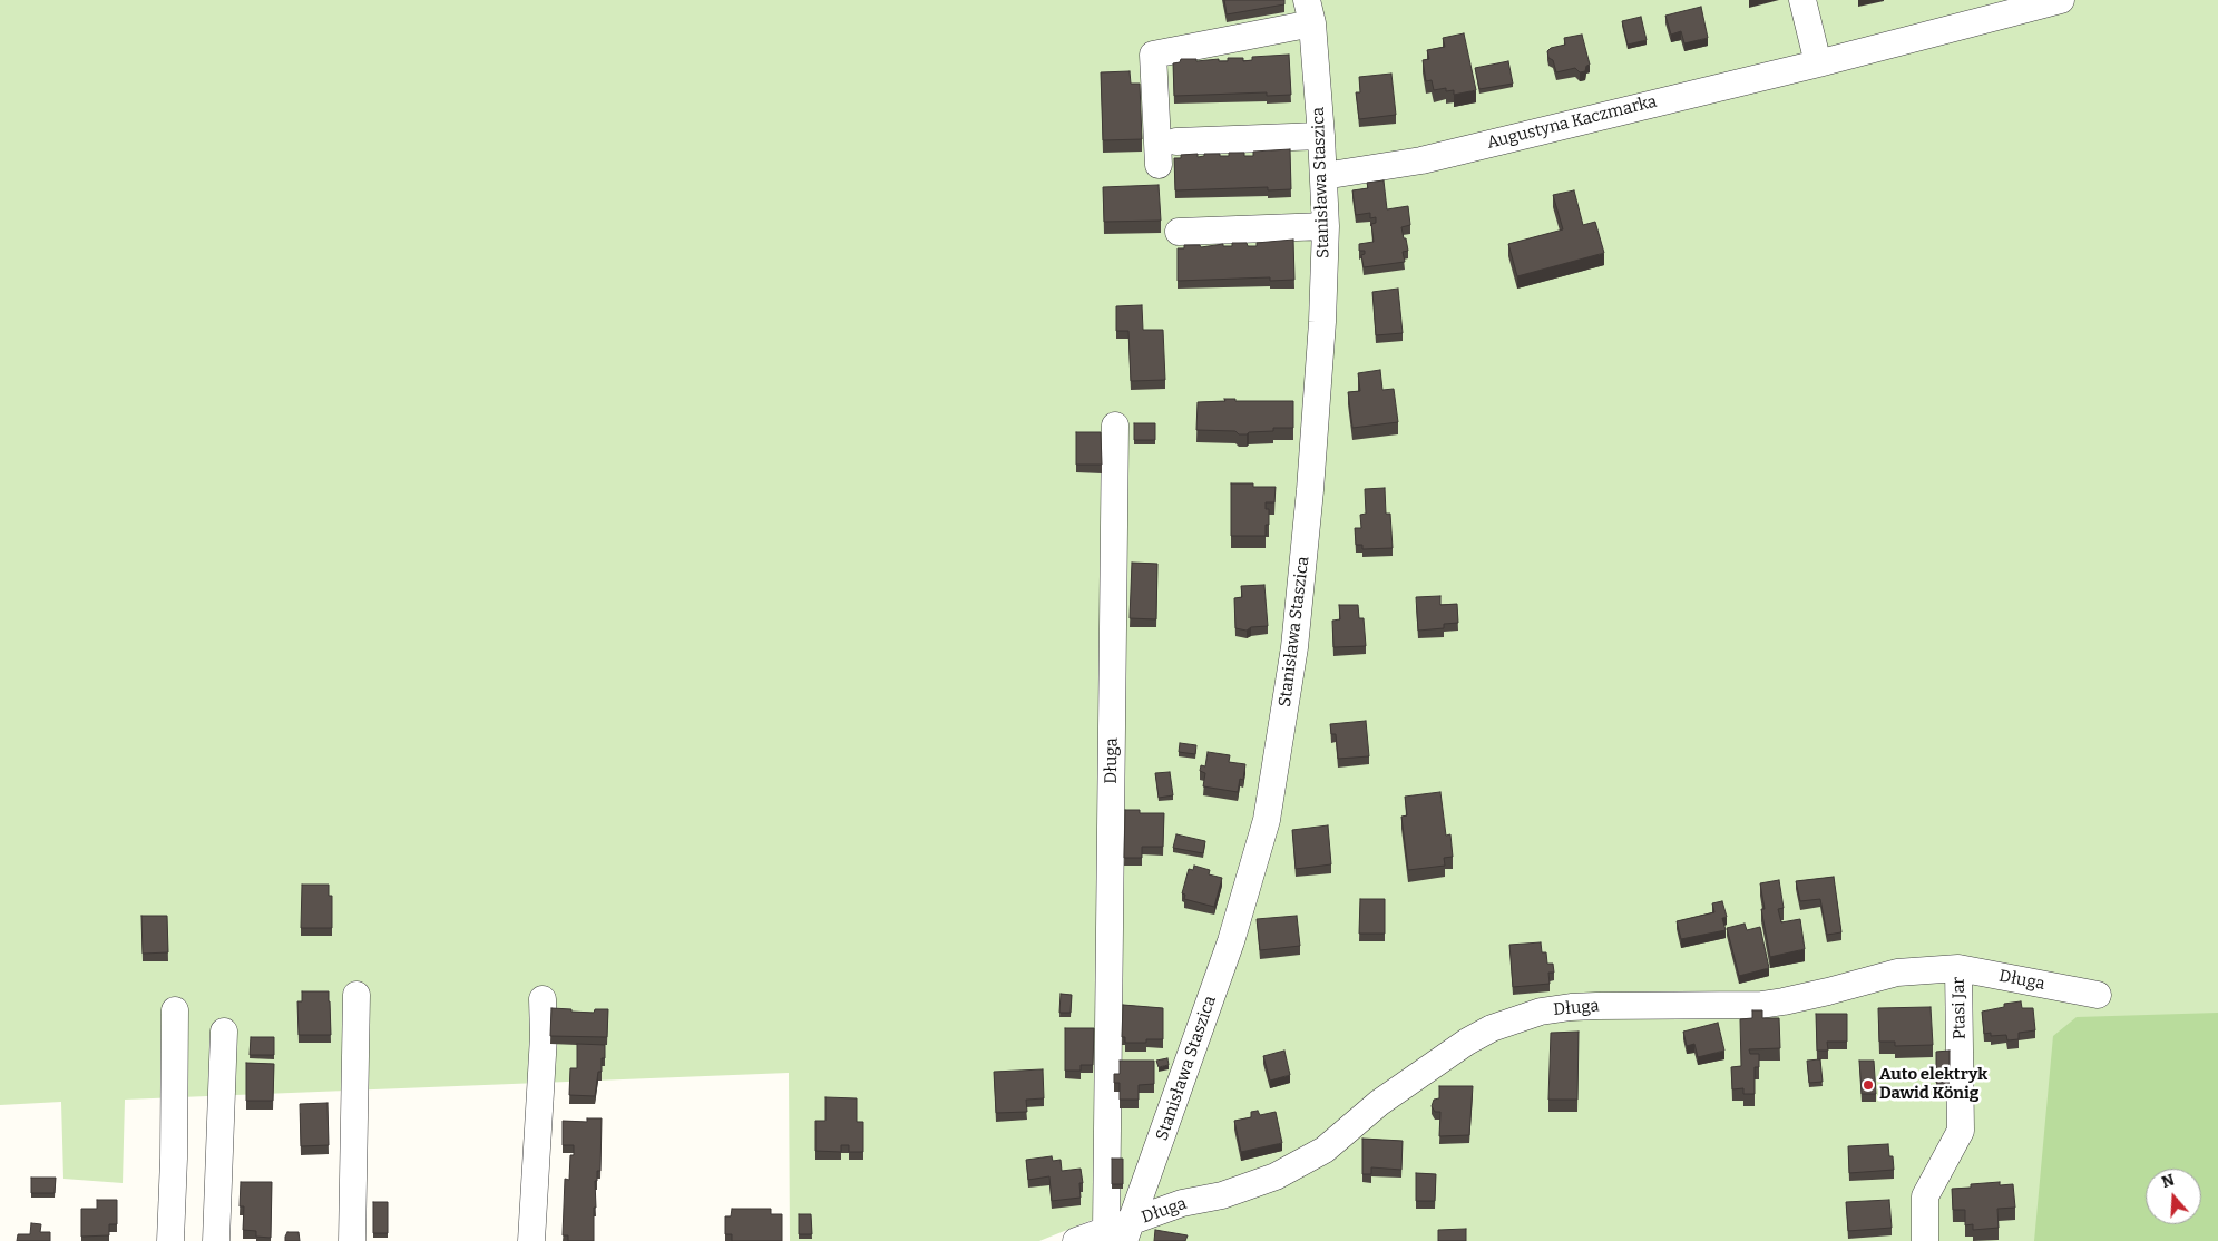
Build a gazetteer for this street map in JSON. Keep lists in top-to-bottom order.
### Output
{
  "streets": {
    "street": [
      "Augustyna Kaczmarka",
      "Stanisława Staszica",
      "Długa",
      "Ptasi Jar"
    ]
  },
  "crossings": [
    ["Augustyna Kaczmarka", "Stanisława Staszica"],
    ["Stanisława Staszica", "Długa"],
    ["Długa", "Ptasi Jar"]
  ],
  "places": ["Auto elektryk Dawid König"],
  "north": "top"
}
